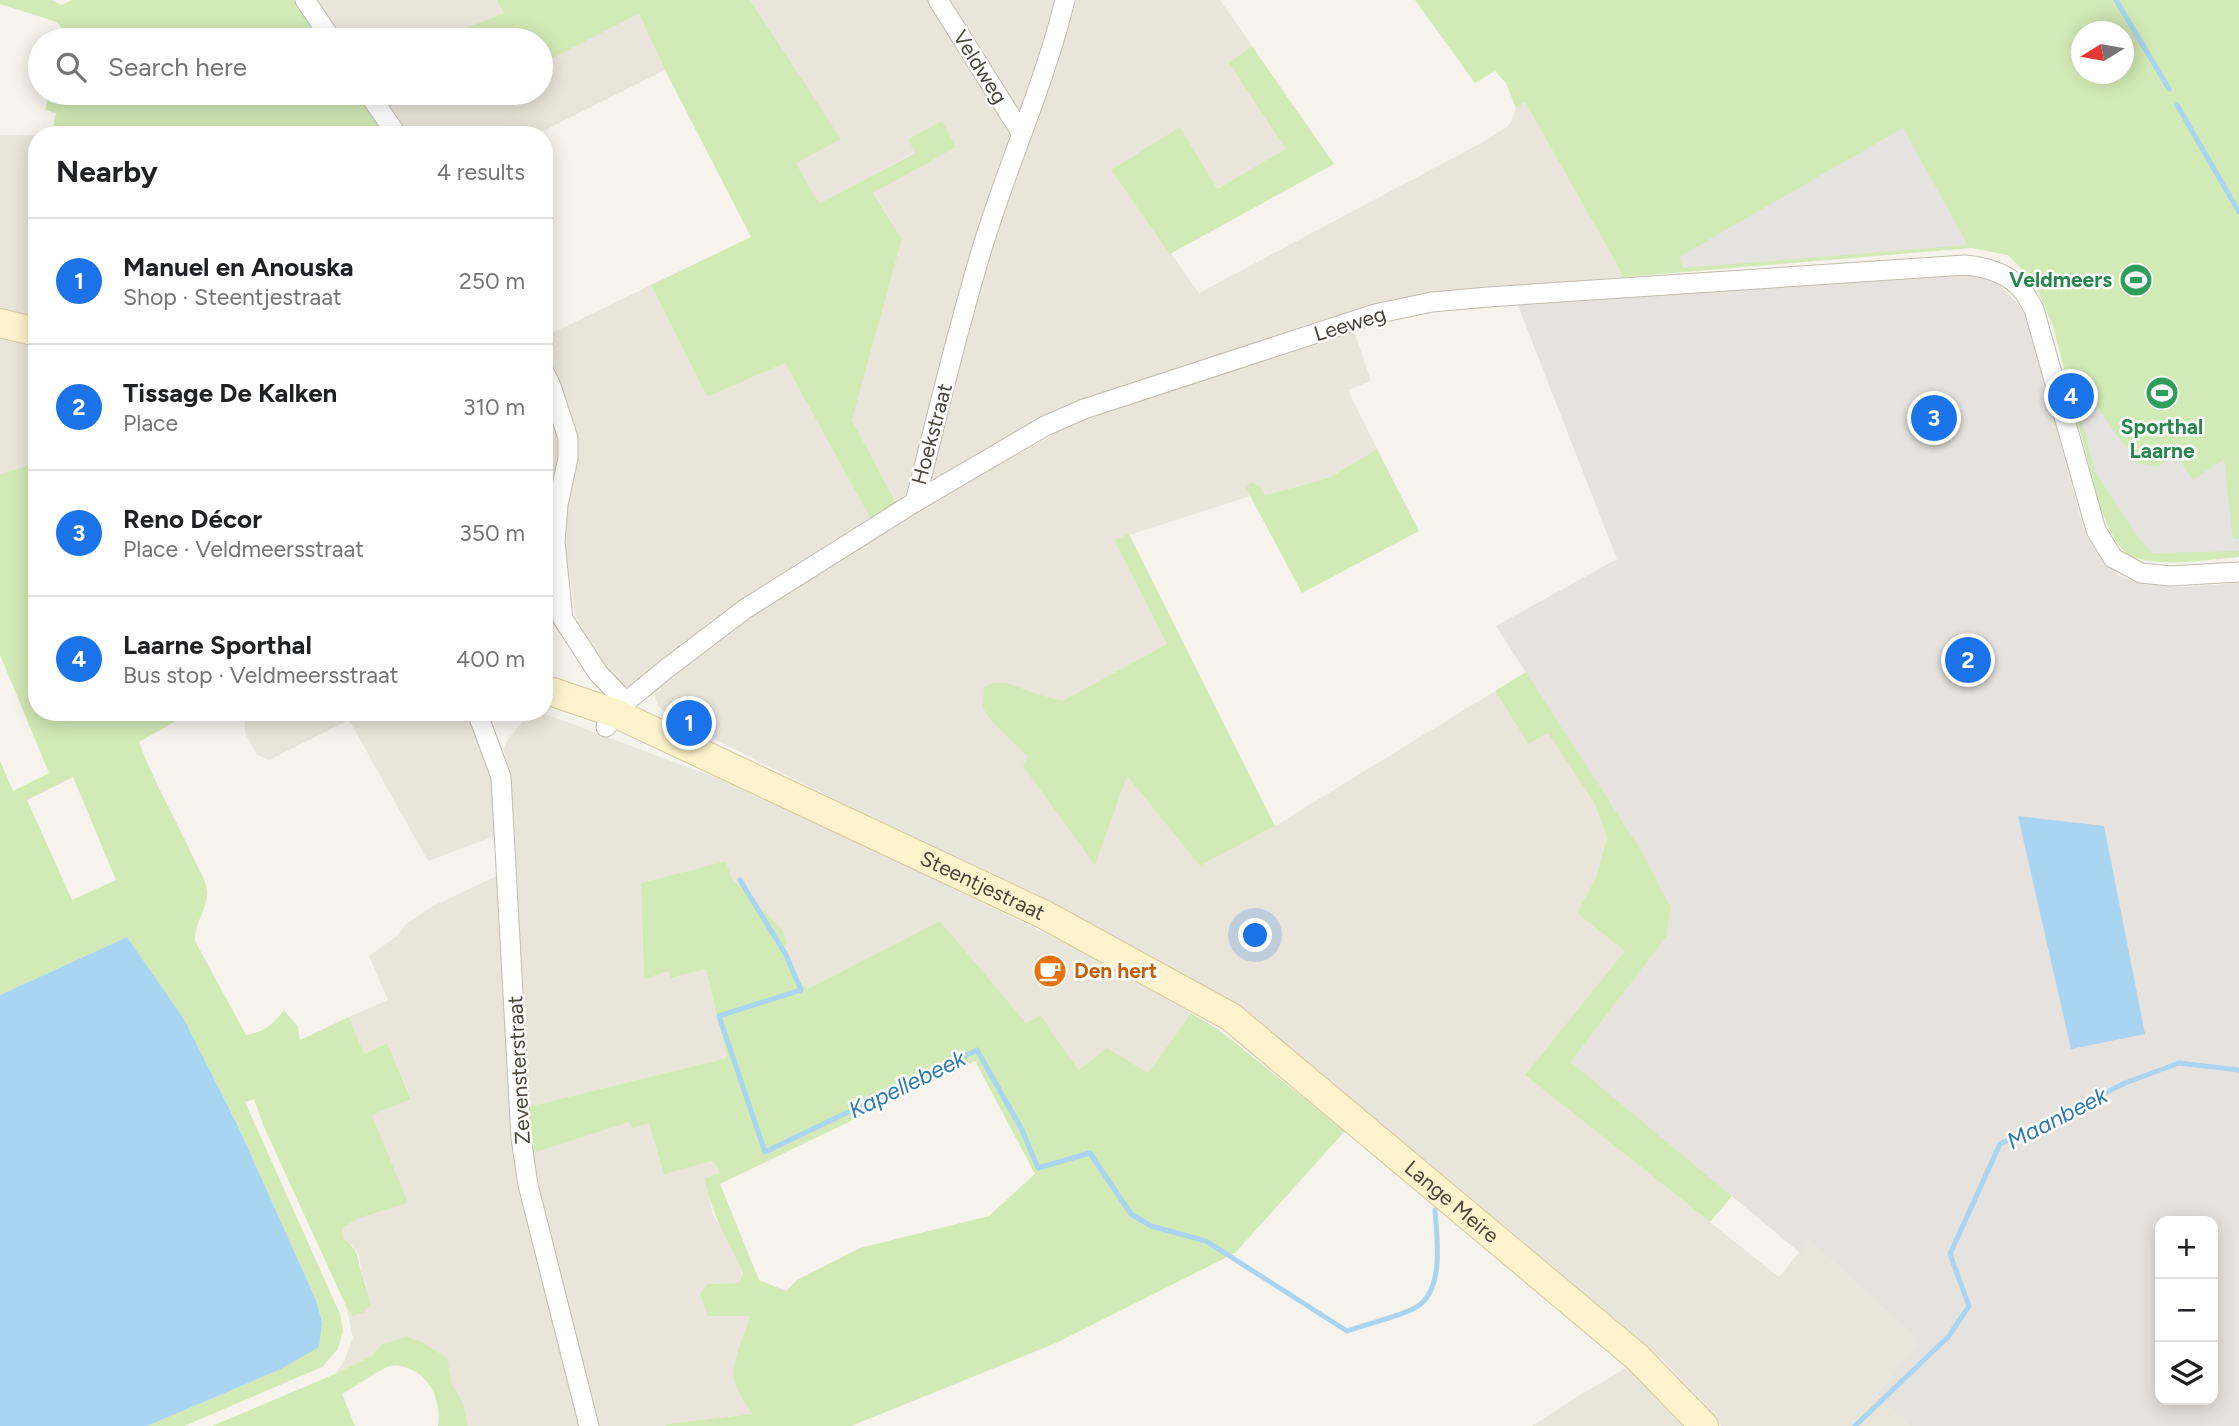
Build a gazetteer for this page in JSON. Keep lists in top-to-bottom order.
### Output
{
  "streets": {
    "street": [
      "Veldweg",
      "Leeweg",
      "Hoekstraat",
      "Steentjestraat",
      "Zevensterstraat",
      "Lange Meire"
    ]
  },
  "crossings": [
    ["Veldweg", "Hoekstraat"],
    ["Leeweg", "Hoekstraat"],
    ["Hoekstraat", "Steentjestraat"],
    ["Steentjestraat", "Lange Meire"]
  ],
  "water": ["Kapellebeek", "Maanbeek"],
  "places": {
    "sports": ["Veldmeers", "Sporthal Laarne"],
    "cafe": ["Den hert"]
  },
  "north": "left",
  "page": {
    "search": "Search here",
    "heading": ["Nearby", "4 results"],
    "list": [
      {
        "mark": "1",
        "name": "Manuel en Anouska",
        "note": "Shop · Steentjestraat",
        "value": "250 m"
      },
      {
        "mark": "2",
        "name": "Tissage De Kalken",
        "note": "Place",
        "value": "310 m"
      },
      {
        "mark": "3",
        "name": "Reno Décor",
        "note": "Place · Veldmeersstraat",
        "value": "350 m"
      },
      {
        "mark": "4",
        "name": "Laarne Sporthal",
        "note": "Bus stop · Veldmeersstraat",
        "value": "400 m"
      }
    ],
    "pins": [
      "4",
      "3",
      "2",
      "1"
    ],
    "map_buttons": ["+", "−"]
  }
}
